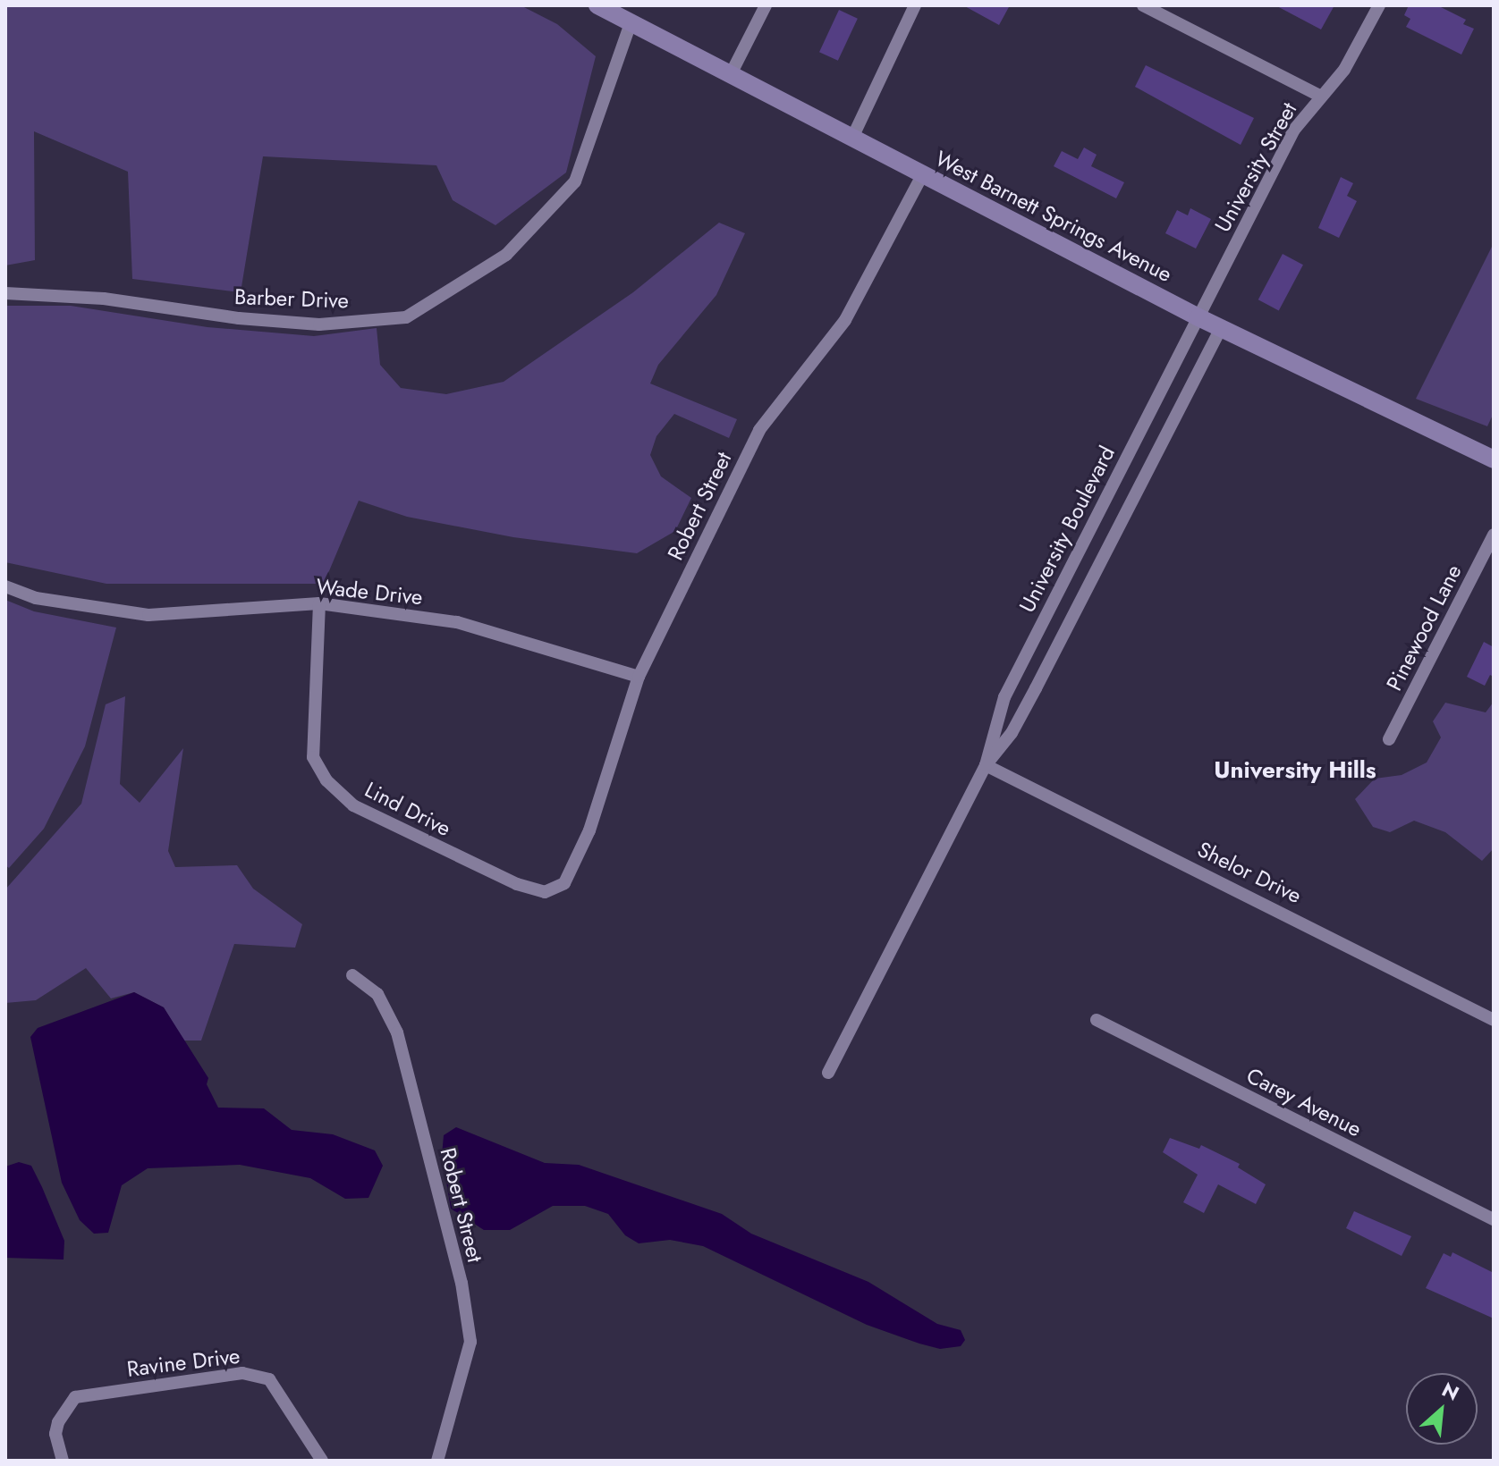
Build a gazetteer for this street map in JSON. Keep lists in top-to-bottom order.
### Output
{
  "streets": {
    "street": [
      "University Street",
      "West Barnett Springs Avenue",
      "Barber Drive",
      "Robert Street",
      "University Boulevard",
      "Wade Drive",
      "Pinewood Lane",
      "Lind Drive",
      "Shelor Drive",
      "Carey Avenue",
      "Ravine Drive"
    ]
  },
  "crossings": [
    ["University Street", "West Barnett Springs Avenue"],
    ["University Street", "University Boulevard"],
    ["West Barnett Springs Avenue", "Barber Drive"],
    ["West Barnett Springs Avenue", "Robert Street"],
    ["West Barnett Springs Avenue", "University Boulevard"],
    ["Robert Street", "Wade Drive"],
    ["Robert Street", "Lind Drive"],
    ["University Boulevard", "Shelor Drive"],
    ["Wade Drive", "Lind Drive"]
  ],
  "districts": ["University Hills"],
  "north": "top right"
}
